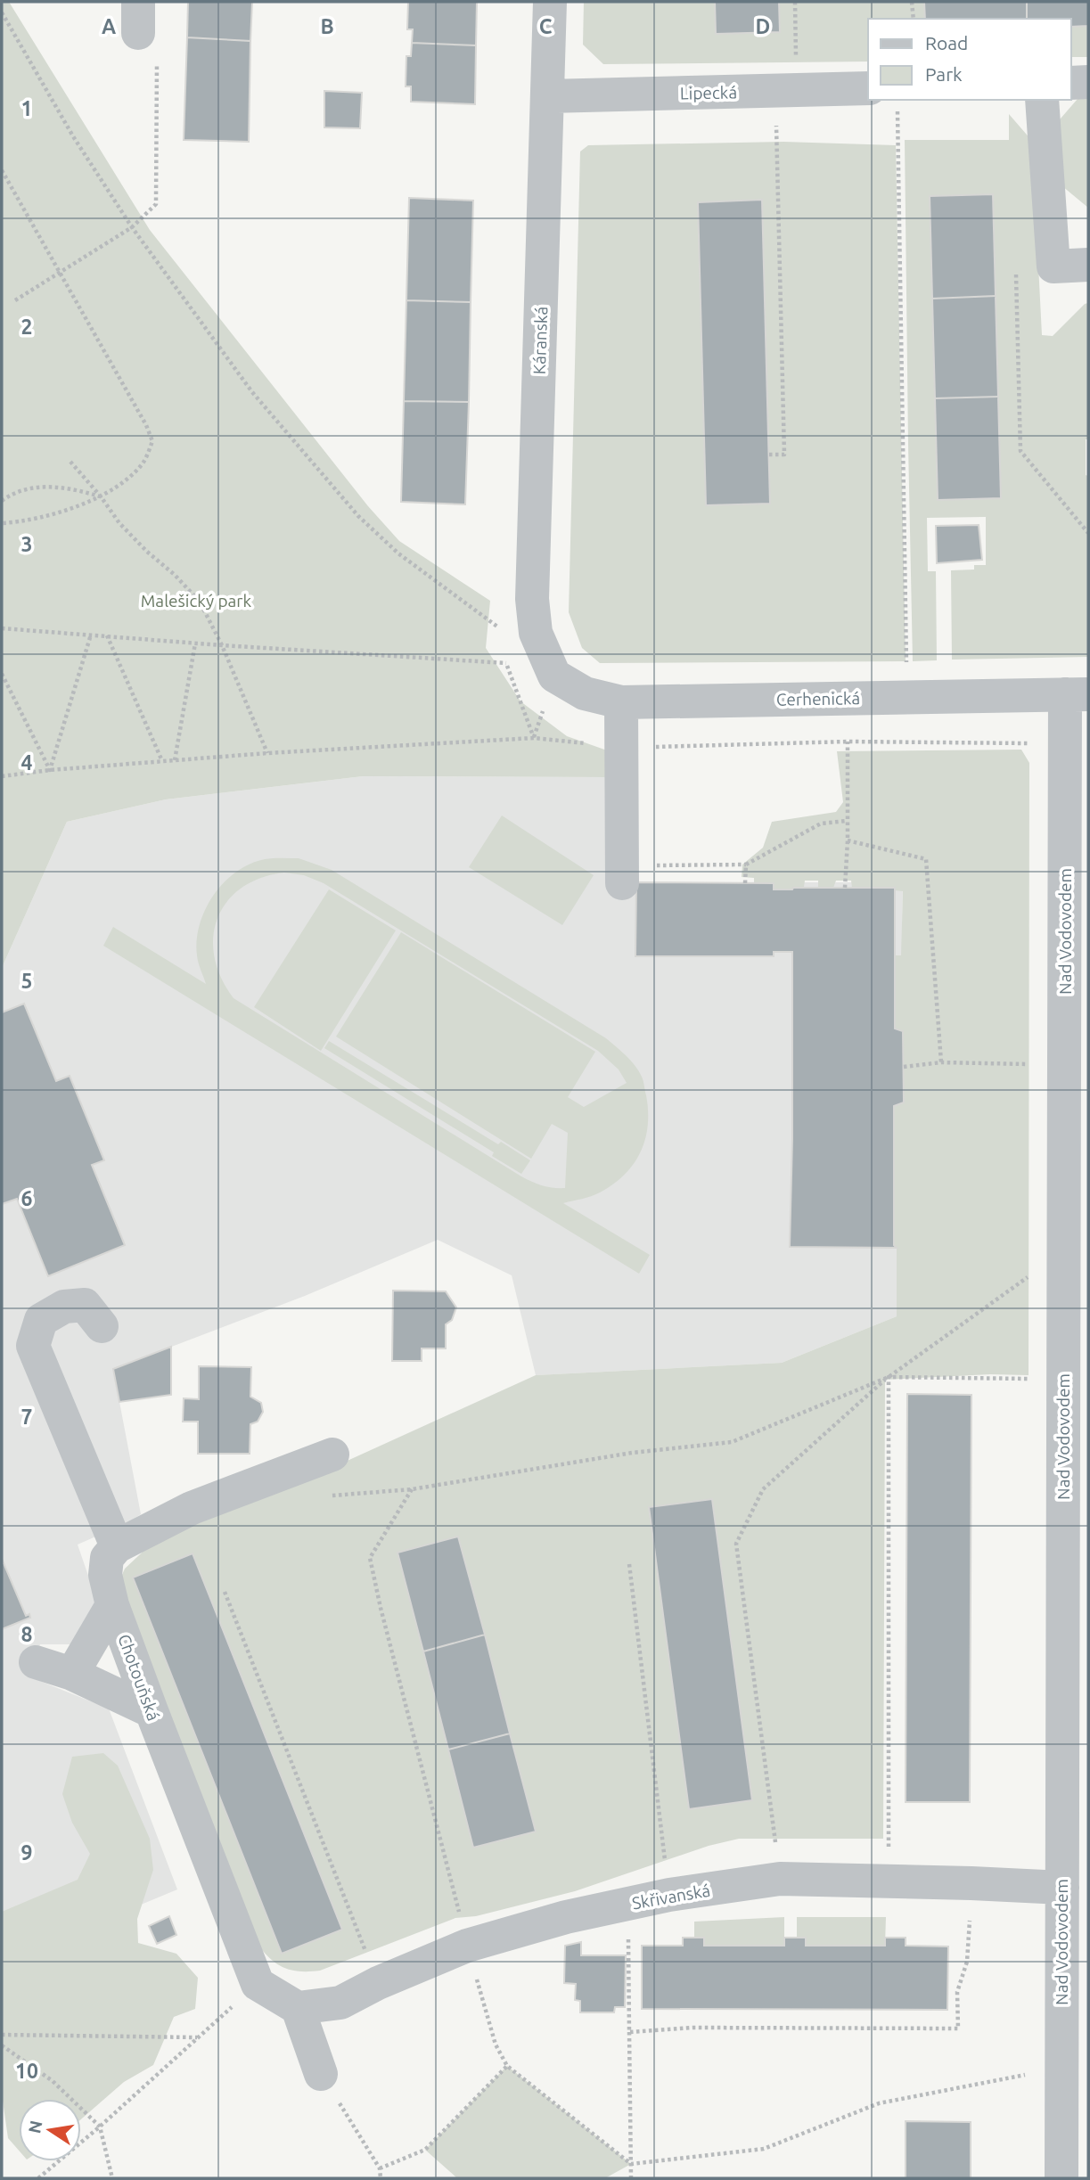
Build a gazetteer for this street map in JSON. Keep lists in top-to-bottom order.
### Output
{
  "streets": {
    "street": [
      "Lipecká",
      "Káranská",
      "Cerhenická",
      "Nad Vodovodem",
      "Chotouňská",
      "Skřivanská"
    ]
  },
  "crossings": [
    ["Lipecká", "Káranská"],
    ["Káranská", "Cerhenická"],
    ["Cerhenická", "Nad Vodovodem"],
    ["Nad Vodovodem", "Skřivanská"]
  ],
  "parks": ["Malešický park"],
  "legend": ["Road", "Park"],
  "north": "left",
  "grid": {
    "columns": [
      "A",
      "B",
      "C",
      "D"
    ],
    "rows": [
      "1",
      "2",
      "3",
      "4",
      "5",
      "6",
      "7",
      "8",
      "9",
      "10"
    ]
  }
}
